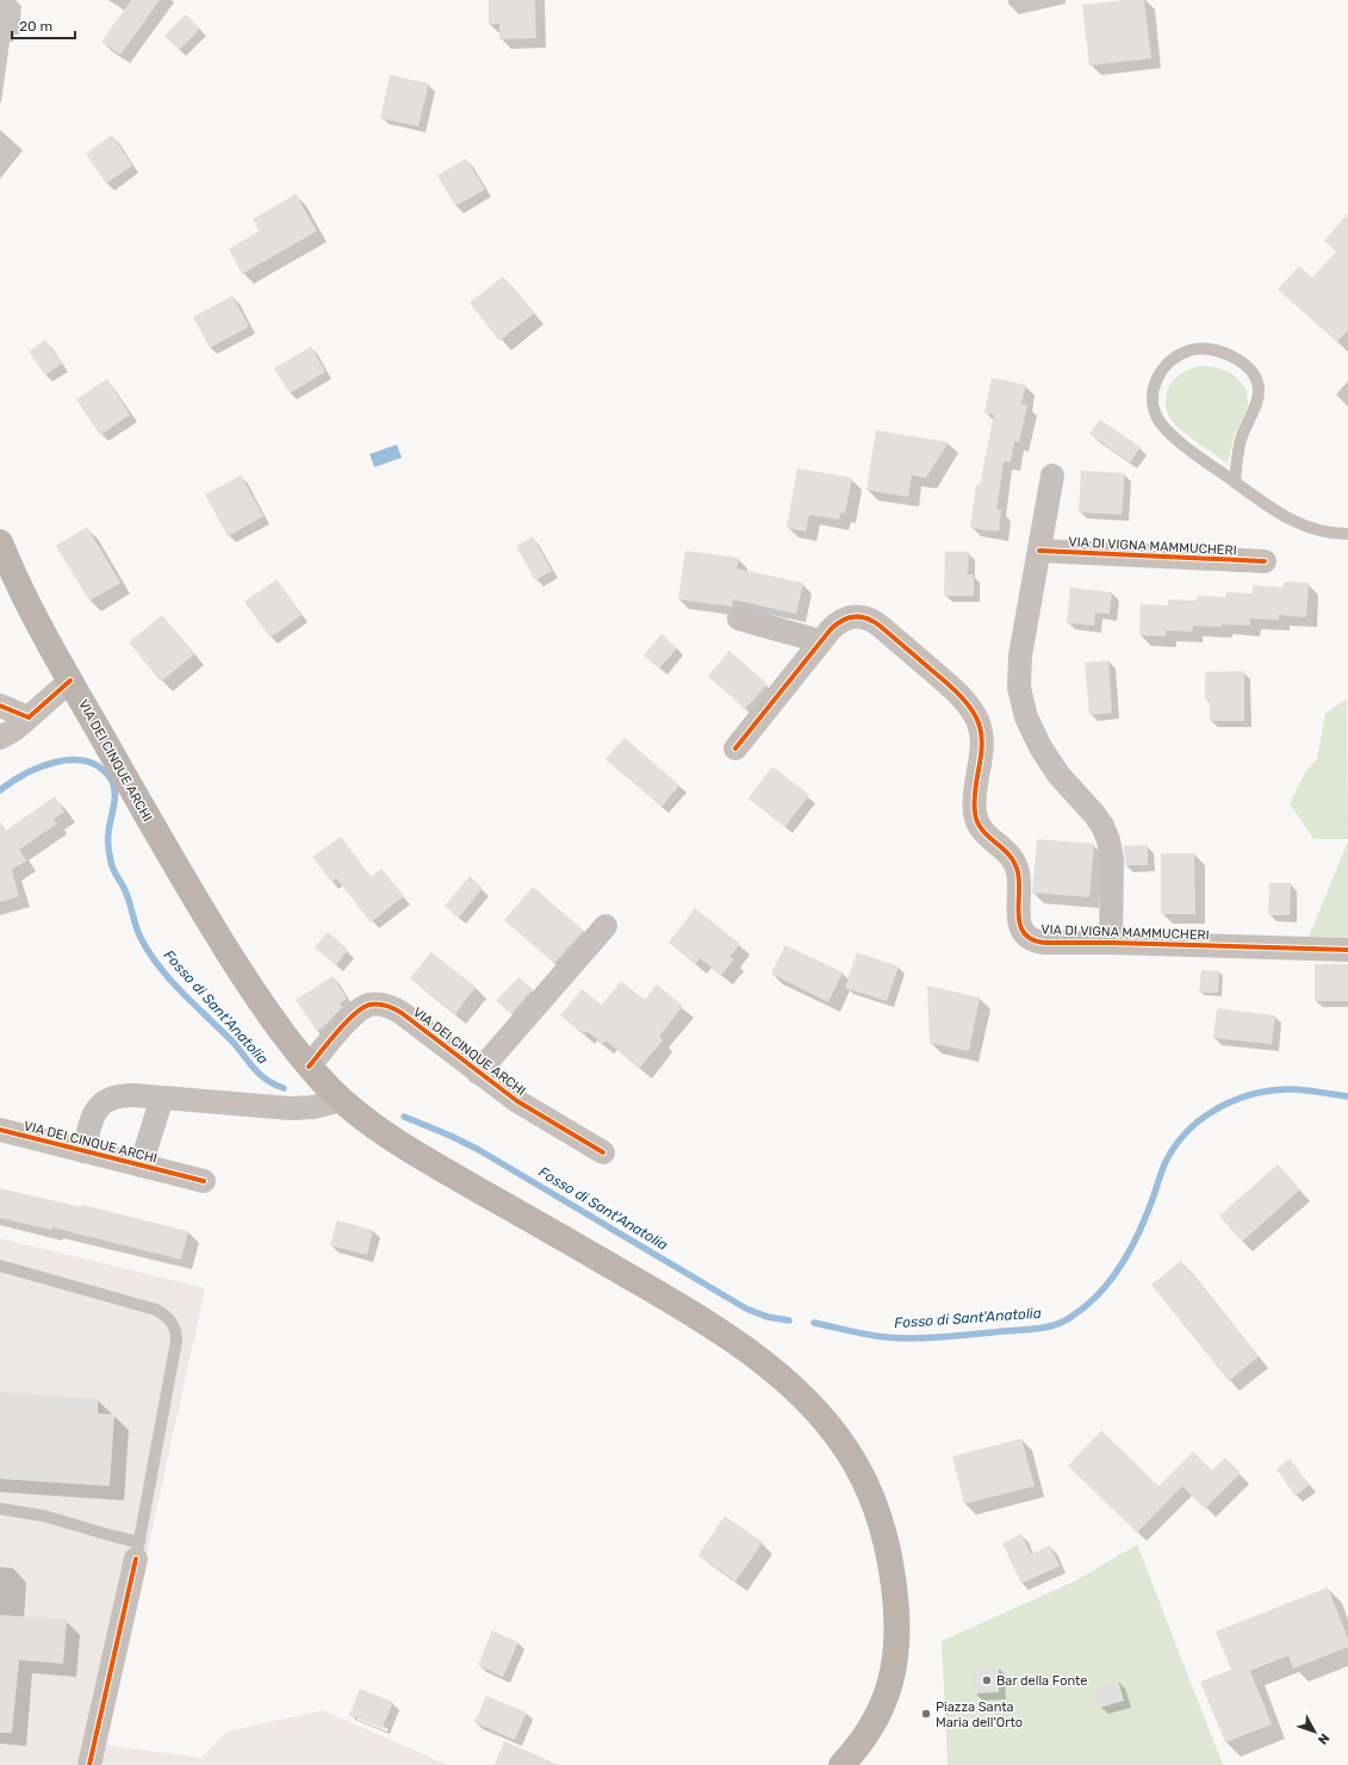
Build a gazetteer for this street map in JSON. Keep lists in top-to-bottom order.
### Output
{
  "streets": {
    "main road": ["VIA DEI CINQUE ARCHI"],
    "street": ["VIA DI VIGNA MAMMUCHERI"]
  },
  "water": ["Fosso di Sant'Anatolia"],
  "places": ["Bar della Fonte", "Piazza Santa Maria dell'Orto"],
  "scale_bar": "20 m",
  "north": "bottom right"
}
